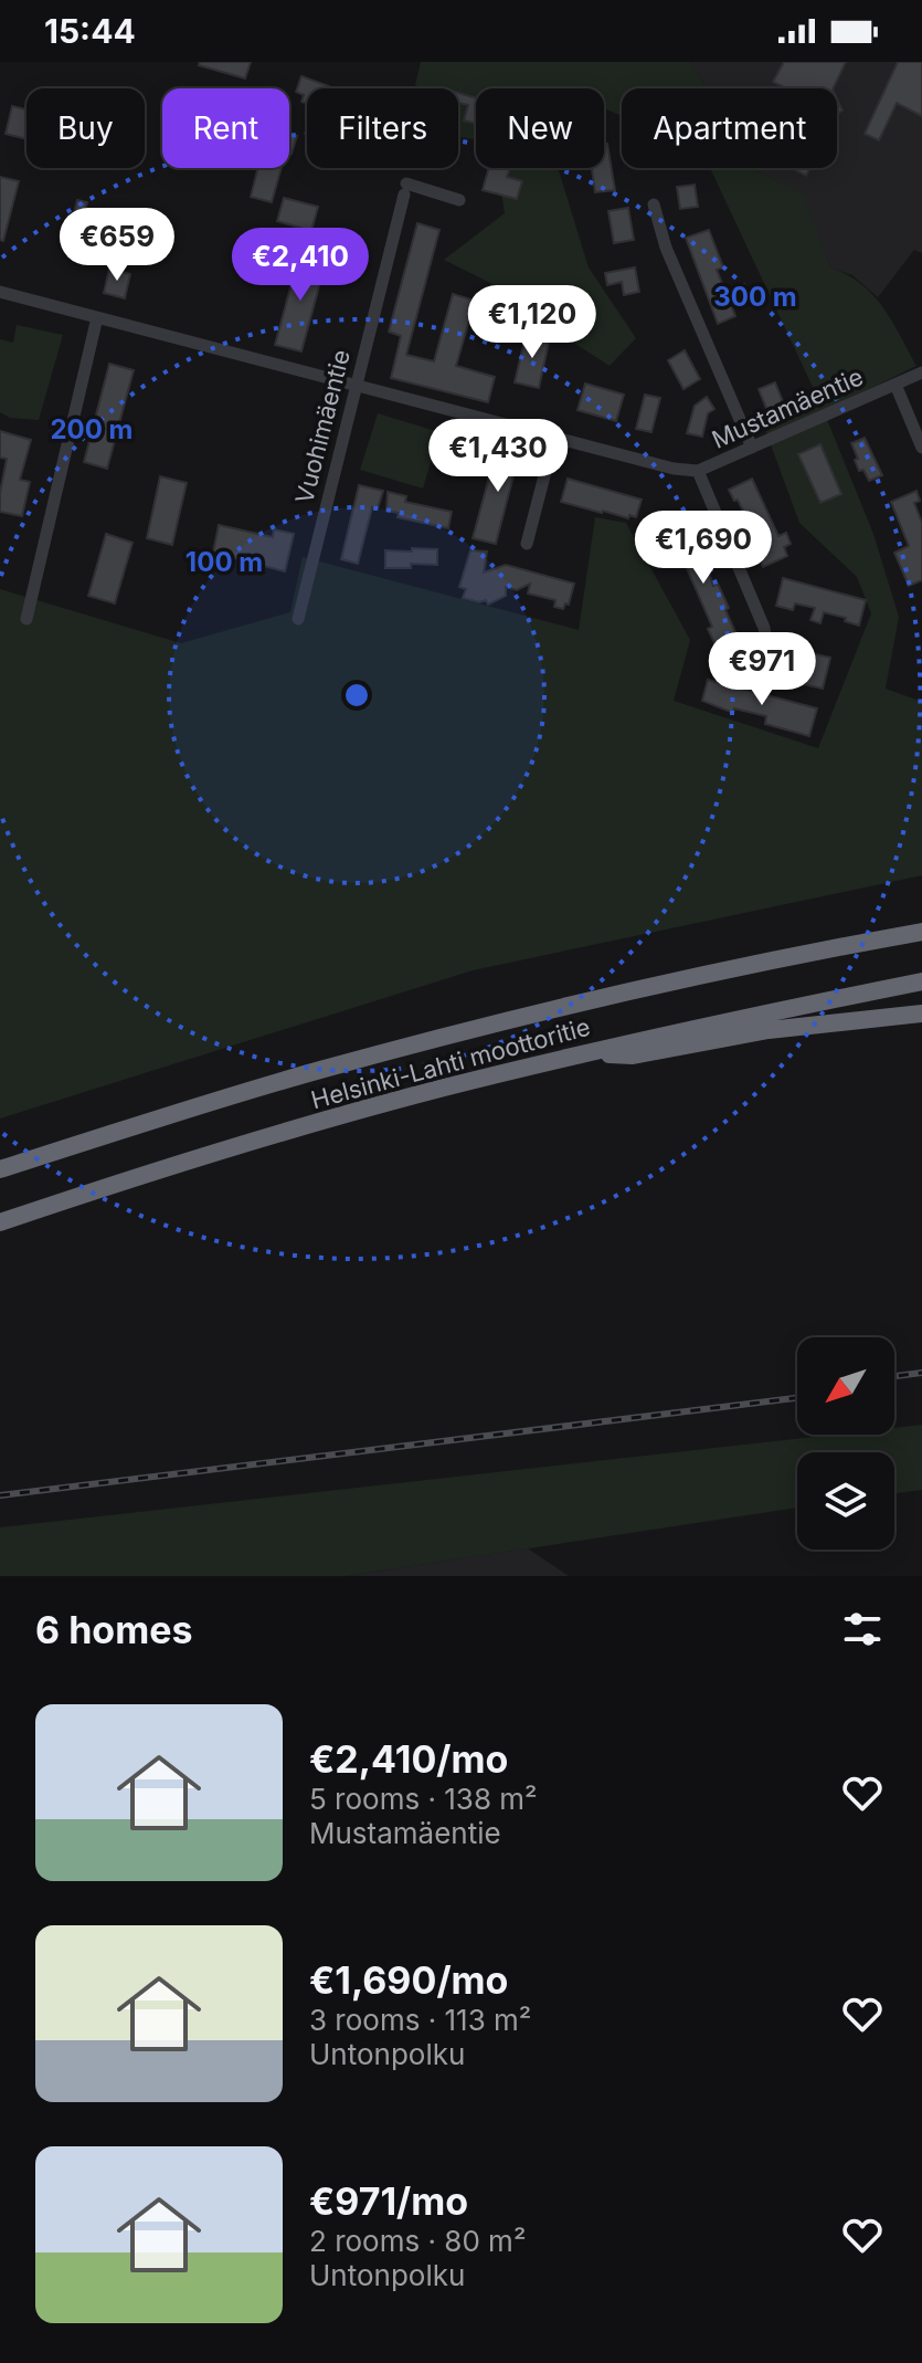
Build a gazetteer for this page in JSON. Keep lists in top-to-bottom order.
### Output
{
  "streets": {
    "highway": ["Helsinki-Lahti moottoritie"],
    "street": ["Mustamäentie", "Vuohimäentie"]
  },
  "crossings": [
    ["Mustamäentie", "Vuohimäentie"]
  ],
  "north": "bottom left",
  "page": {
    "status": "15:44",
    "chip": [
      "Buy",
      "Rent",
      "Filters",
      "New",
      "Apartment"
    ],
    "price": [
      "€659",
      "€2,410",
      "€1,120",
      "€1,430",
      "€1,690",
      "€971"
    ],
    "heading": "6 homes",
    "list": [
      {
        "name": "€2,410/mo",
        "note": "5 rooms · 138 m² · Mustamäentie"
      },
      {
        "name": "€1,690/mo",
        "note": "3 rooms · 113 m² · Untonpolku"
      },
      {
        "name": "€971/mo",
        "note": "2 rooms · 80 m² · Untonpolku"
      }
    ]
  },
  "rings": ["300 m", "200 m", "100 m"]
}
